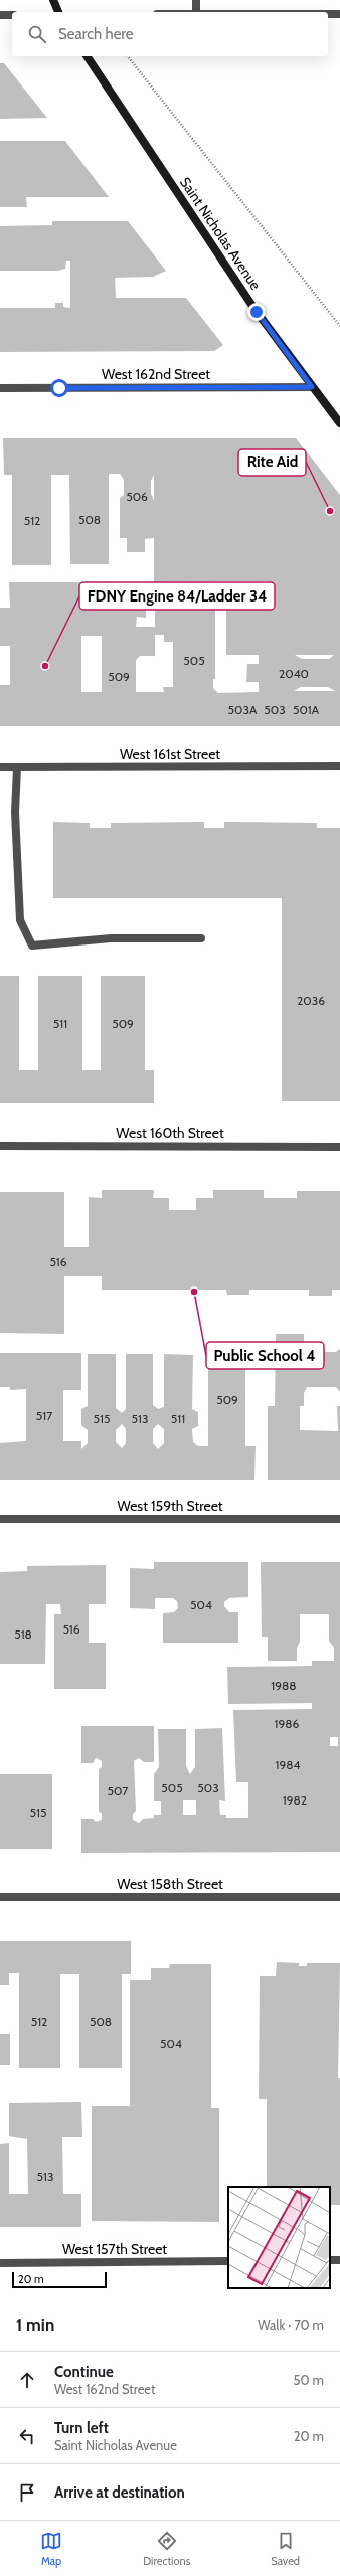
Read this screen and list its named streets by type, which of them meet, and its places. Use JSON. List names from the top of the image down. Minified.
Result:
{"streets":{"main road":["Saint Nicholas Avenue"],"street":["West 162nd Street","West 161st Street","West 160th Street","West 159th Street","West 158th Street","West 157th Street"]},"crossings":[["Saint Nicholas Avenue","West 162nd Street"]],"places":["Rite Aid","FDNY Engine 84/Ladder 34","Public School 4"],"house_numbers":["506","508","512","505","2040","509","503A","503","501A","2036","511","509","516","509","517","515","513","511","504","516","518","1988","1986","1984","505","503","507","1982","515","512","508","504","513"],"scale_bar":"20 m","page":{"search":"Search here","scale":"20 m","heading":["1 min","Walk · 70 m"],"list":[["Continue","West 162nd Street","50 m"],["Turn left","Saint Nicholas Avenue","20 m"],"Arrive at destination"],"nav":["Map","Directions","Saved"]}}
